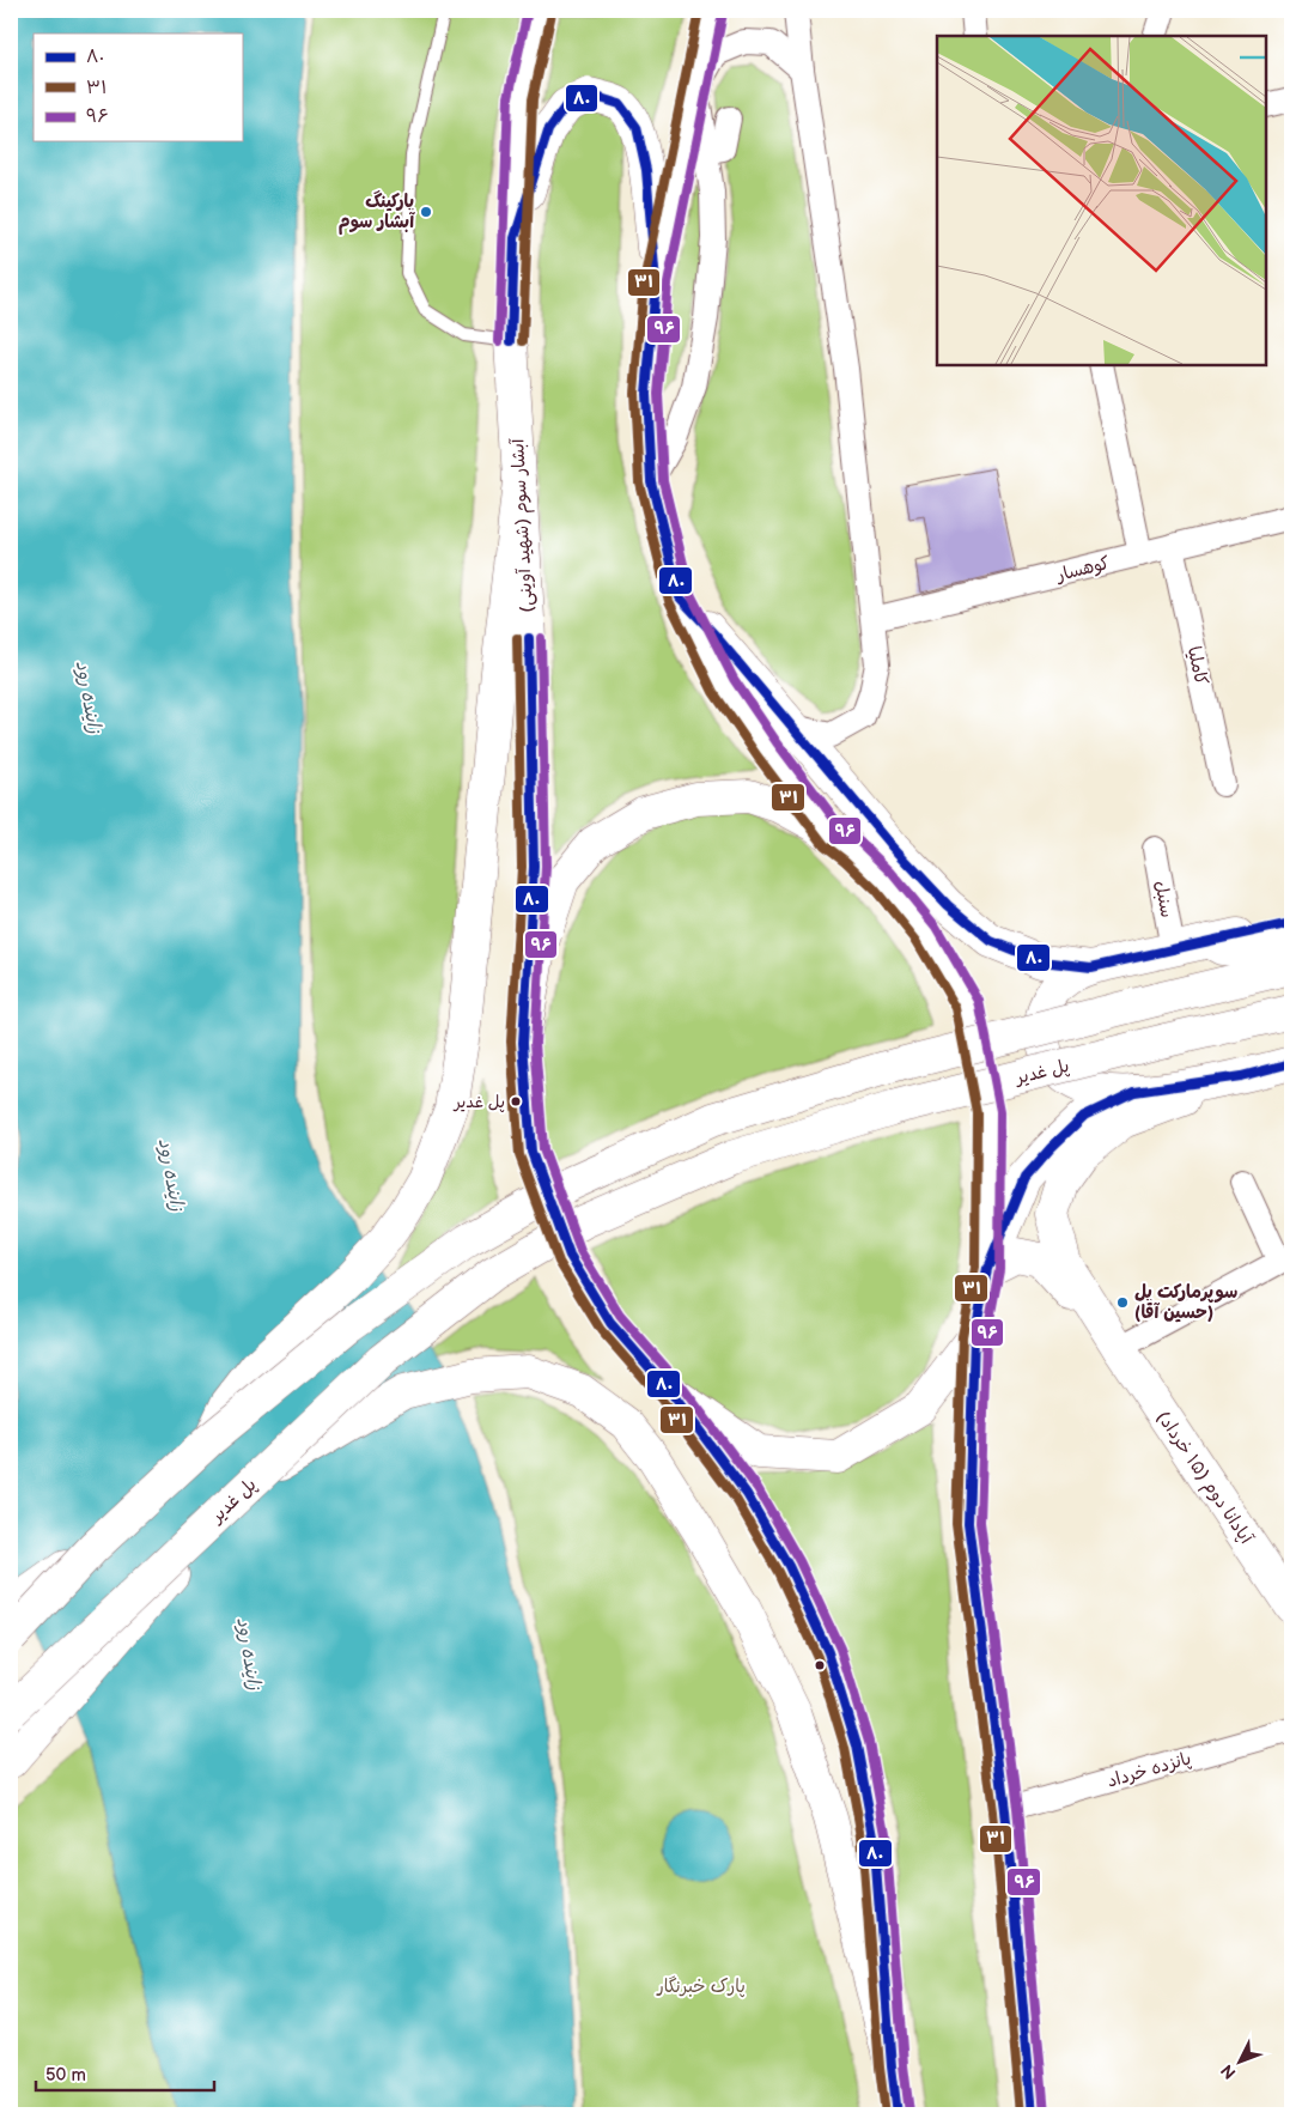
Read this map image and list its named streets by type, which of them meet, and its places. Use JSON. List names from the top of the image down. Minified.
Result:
{"streets":{"main road":["آبشار سوم (شهید آوینی)","پل غدیر","آپادانا دوم (۱۵ خرداد)"],"street":["کوهسار","کاملیا","سنبل","پانزده خرداد"]},"crossings":[["کوهسار","کاملیا"]],"water":["زاینده رود"],"parks":["پارک خبرنگار"],"places":["پارکینگ آبشار سوم","پل غدیر","سوپرمارکت پل (حسین آقا)"],"lines":["transit line ۳۱","transit line ۹۶","transit line ۸۰"],"legend":["۸۰","۳۱","۹۶"],"scale_bar":"50 m","north":"bottom left"}
